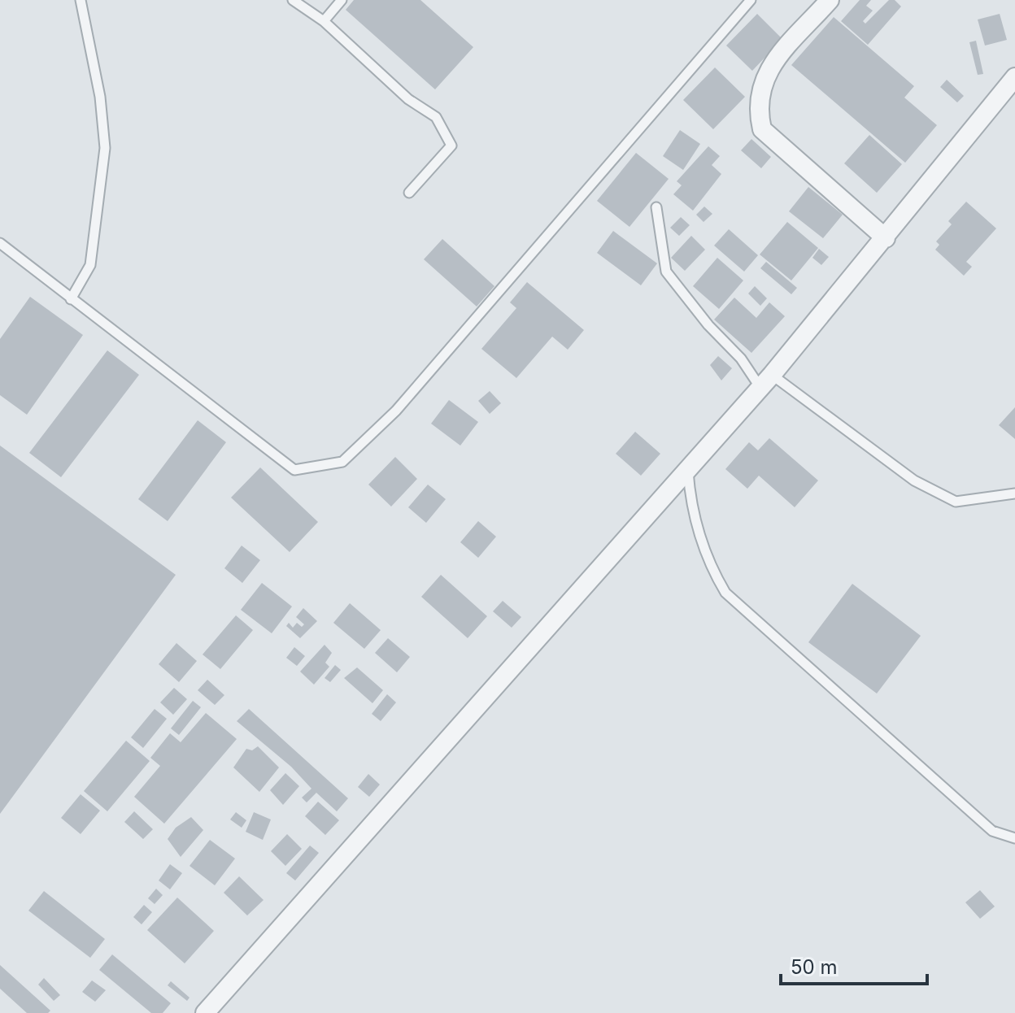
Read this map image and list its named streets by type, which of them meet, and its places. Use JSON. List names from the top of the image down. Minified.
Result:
{"scale_bar":"50 m"}
